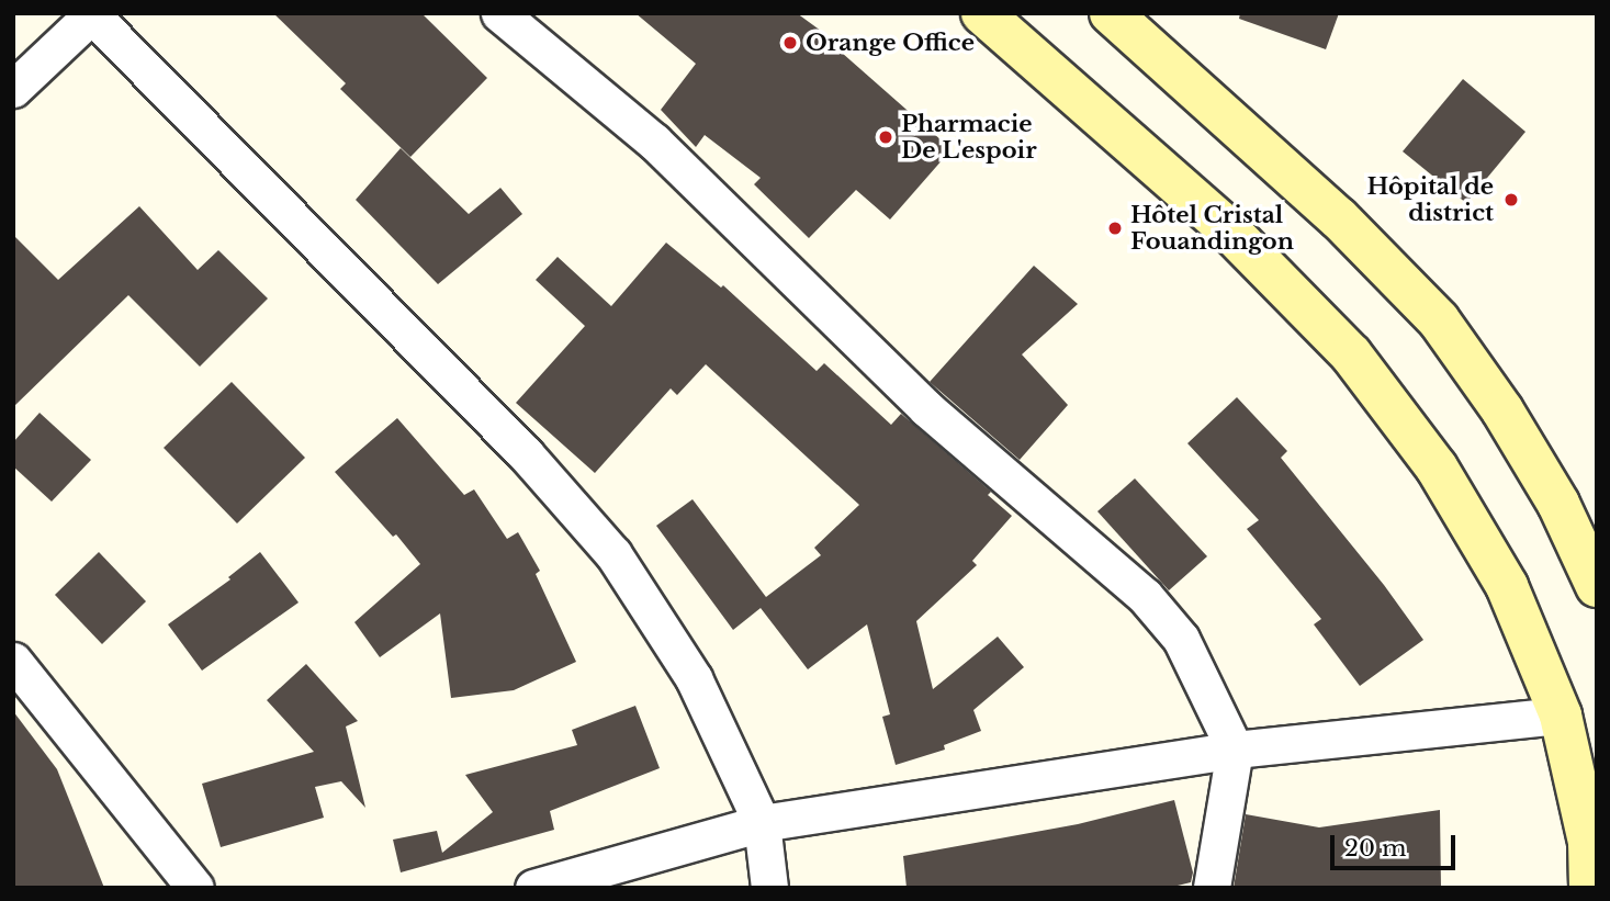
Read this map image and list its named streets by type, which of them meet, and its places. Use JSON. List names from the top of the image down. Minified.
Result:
{"places":["Orange Office","Pharmacie De L'espoir","Hôpital de district","Hôtel Cristal Fouandingon"],"scale_bar":"20 m"}
